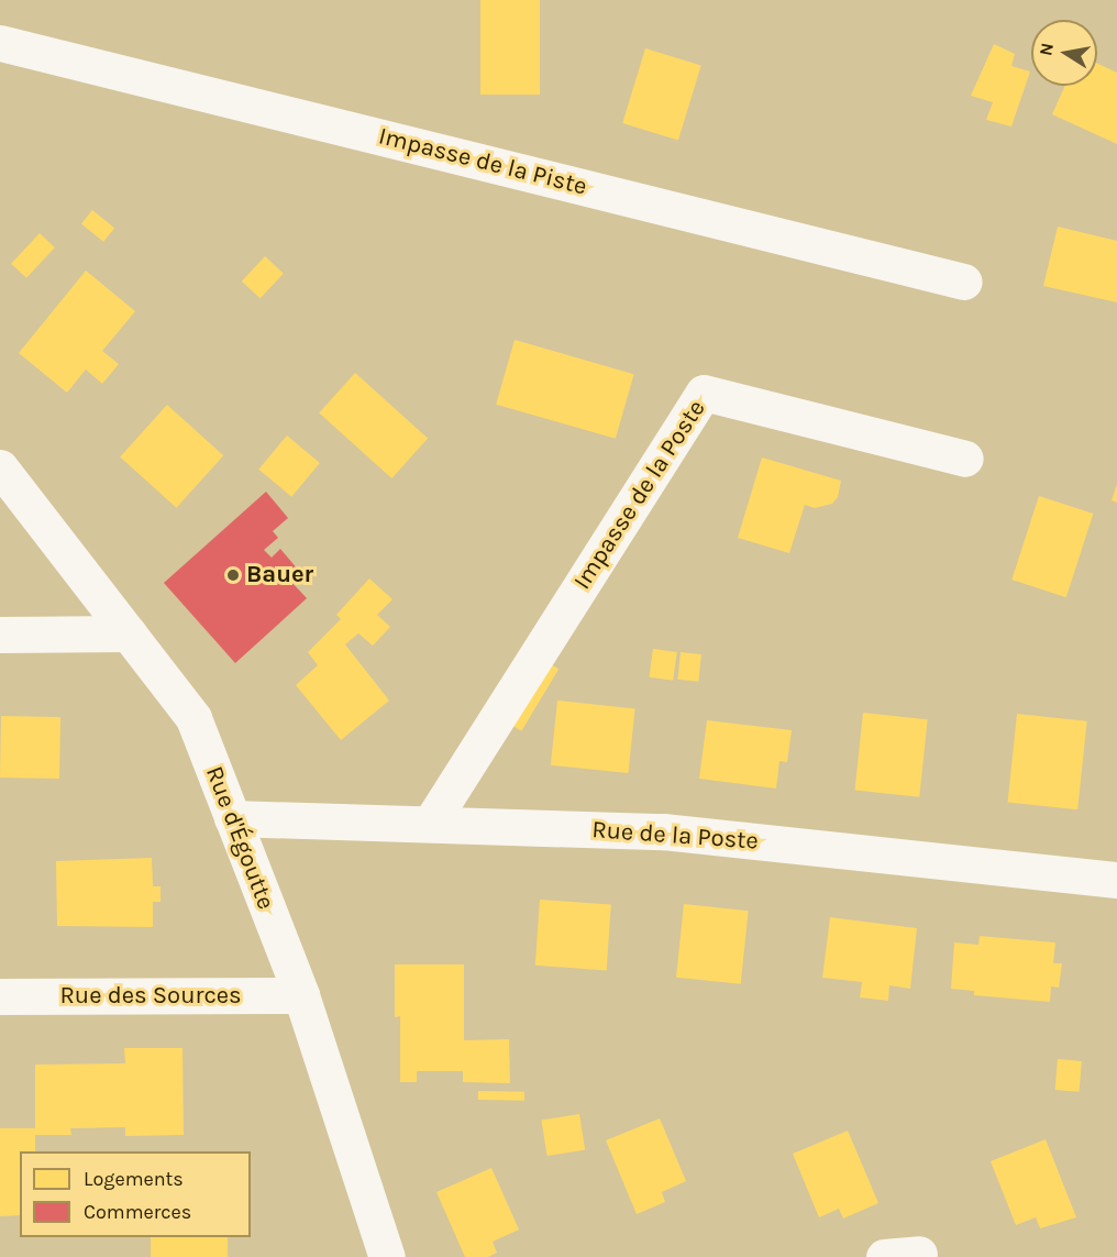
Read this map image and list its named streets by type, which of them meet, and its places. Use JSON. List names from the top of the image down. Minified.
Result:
{"streets":{"street":["Impasse de la Piste","Impasse de la Poste","Rue de la Poste","Rue d'Égoutte","Rue des Sources"]},"crossings":[["Impasse de la Poste","Rue de la Poste"],["Rue de la Poste","Rue d'Égoutte"],["Rue d'Égoutte","Rue des Sources"]],"places":["Bauer"],"legend":["Logements","Commerces"],"north":"left"}
